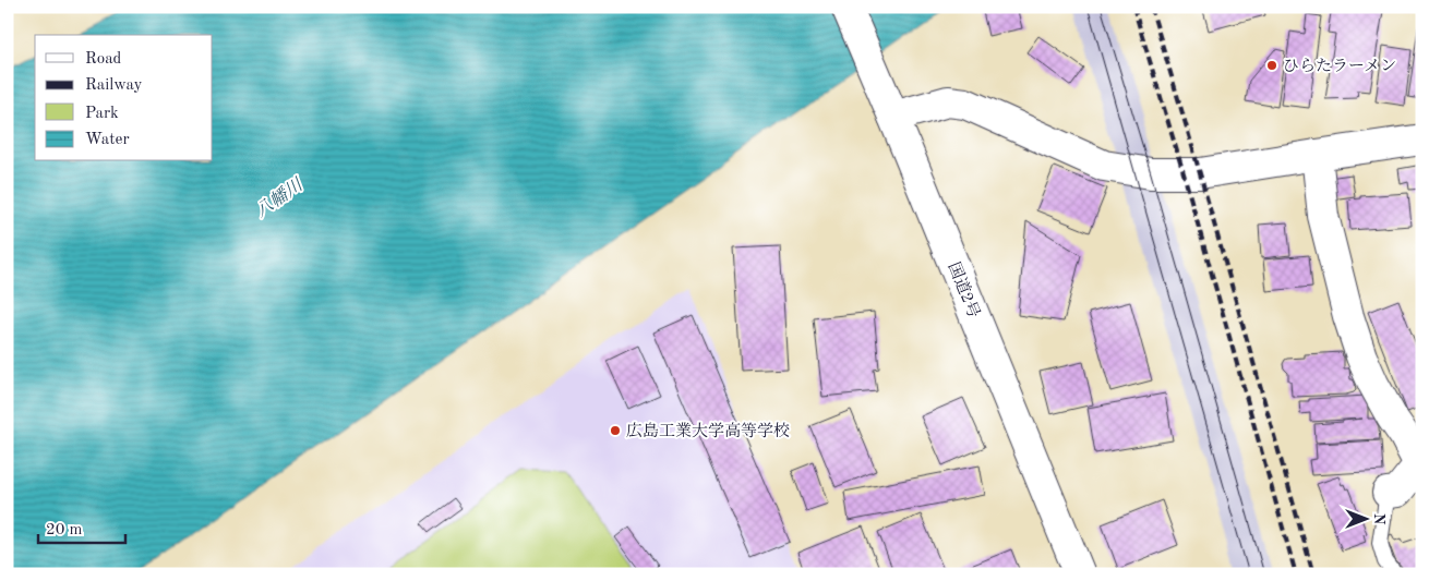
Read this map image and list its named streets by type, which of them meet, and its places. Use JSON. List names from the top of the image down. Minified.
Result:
{"streets":{"main road":["国道2号"]},"water":["八幡川"],"places":["ひらたラーメン","広島工業大学高等学校"],"legend":["Road","Railway","Park","Water"],"scale_bar":"20 m","north":"right"}
